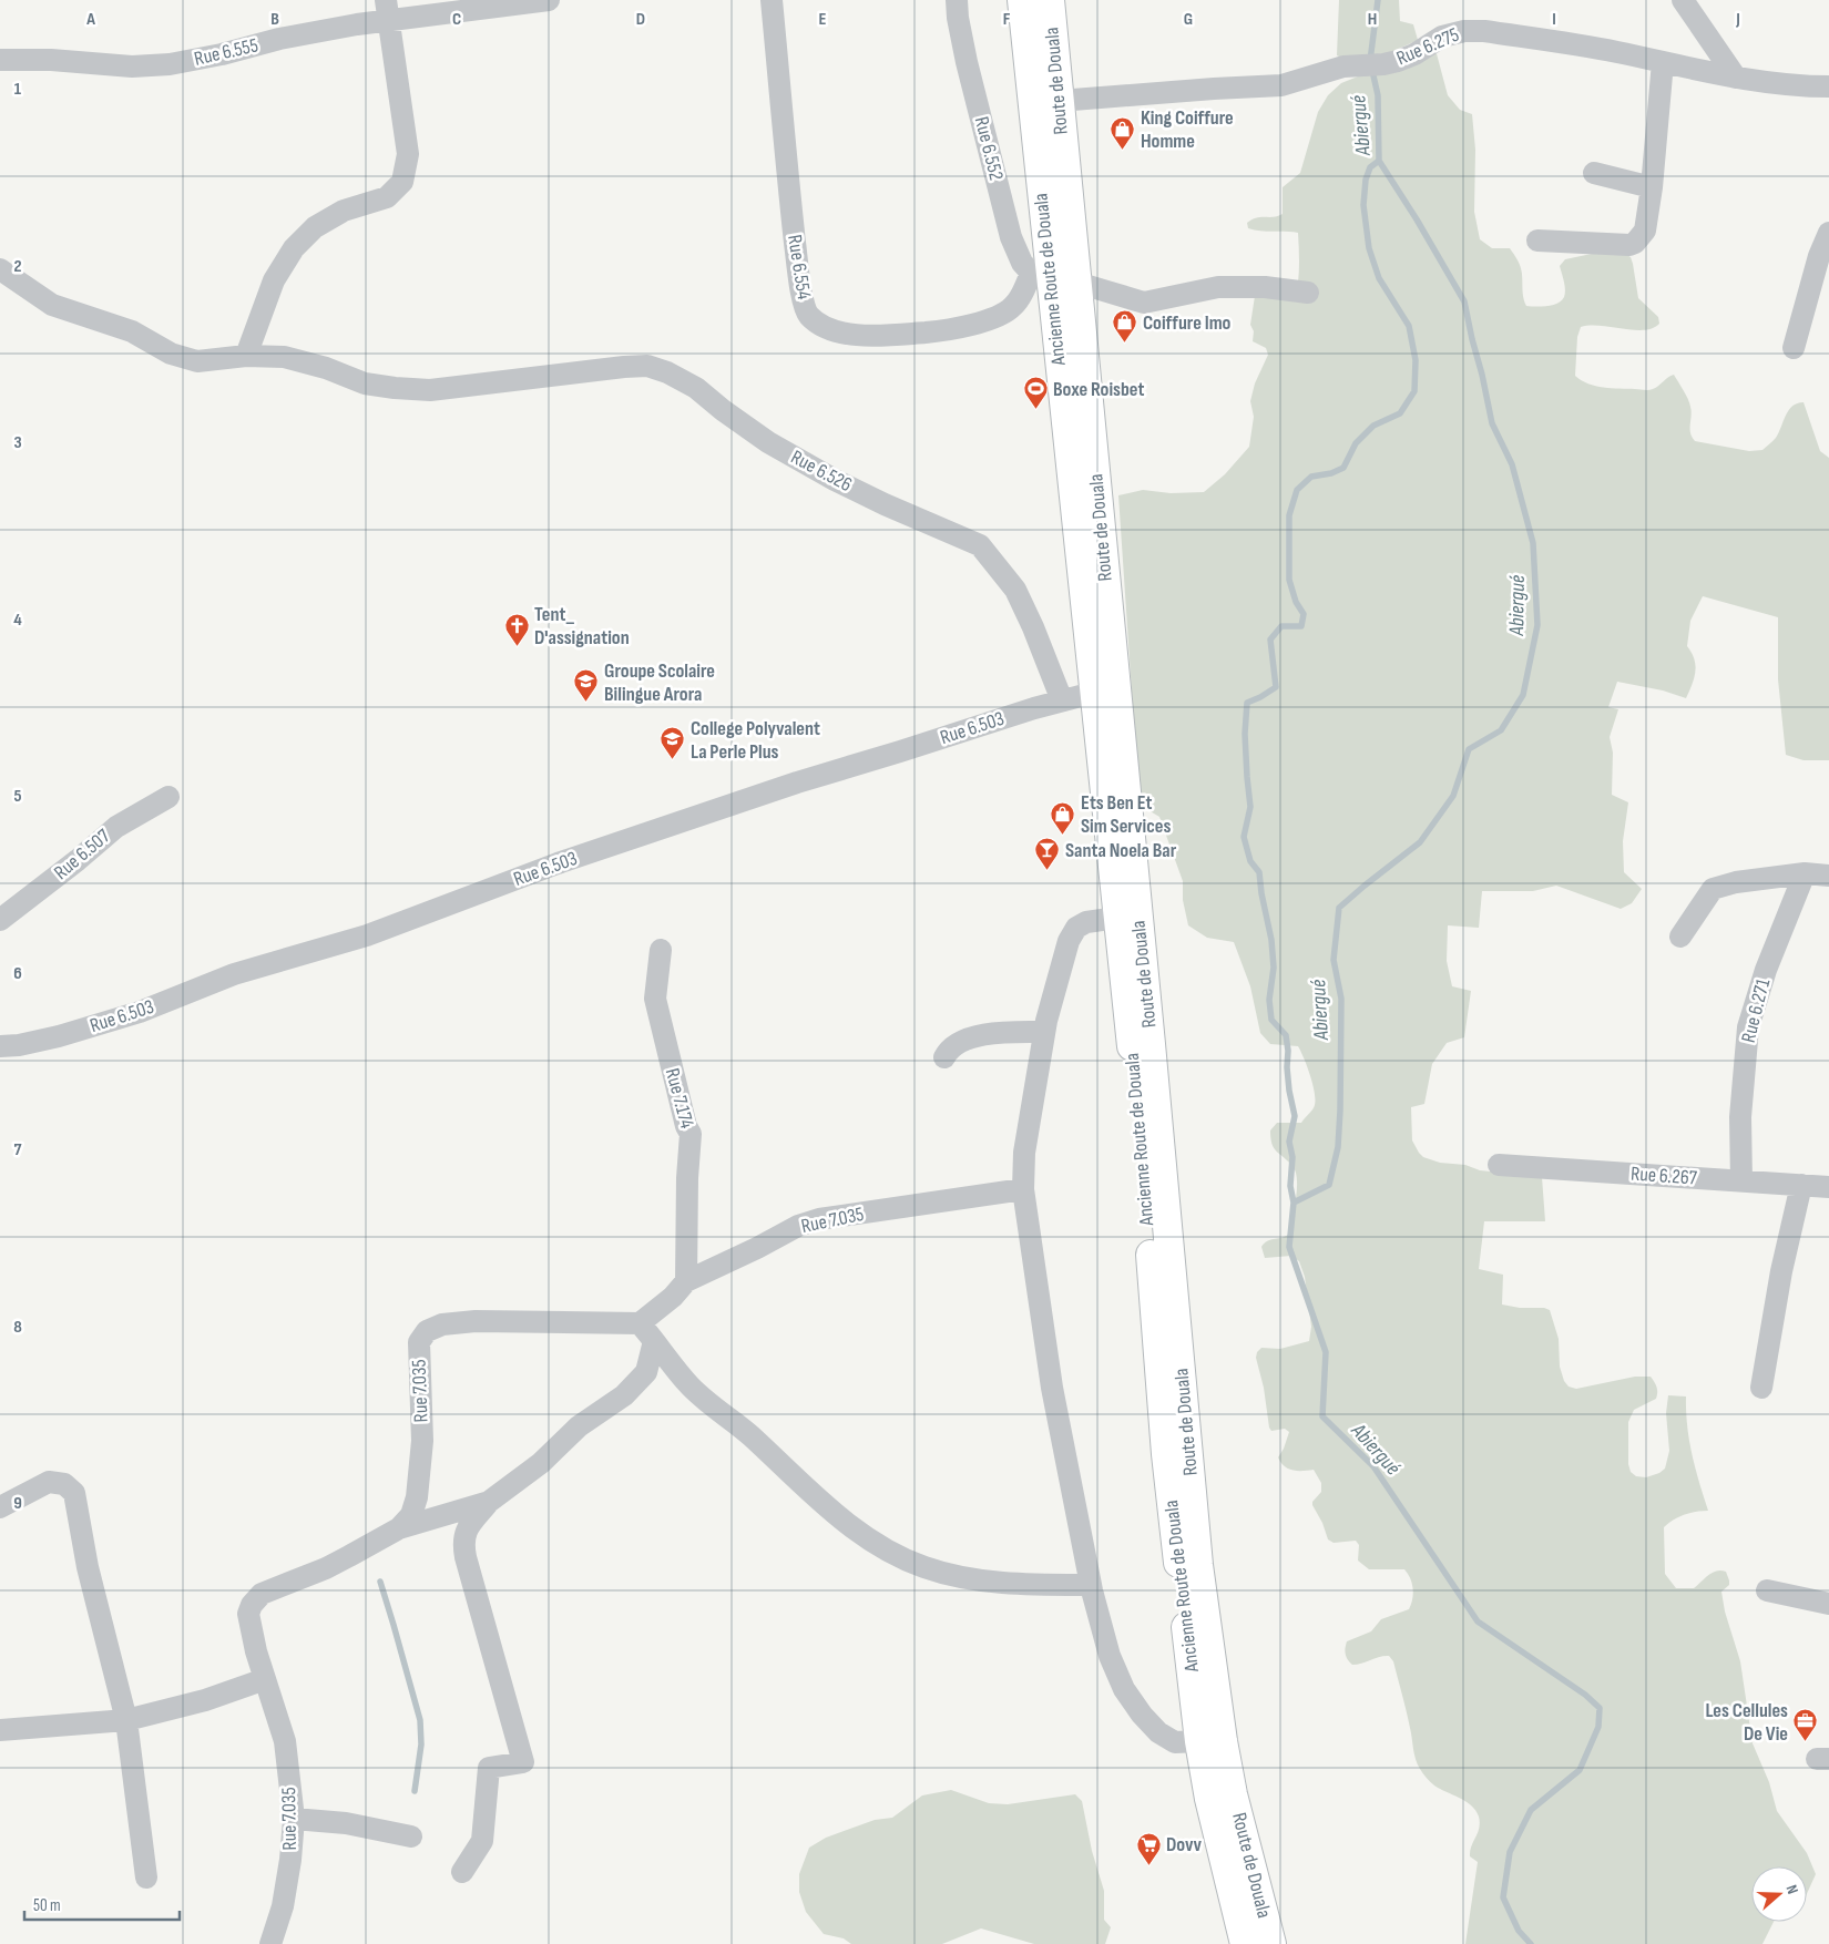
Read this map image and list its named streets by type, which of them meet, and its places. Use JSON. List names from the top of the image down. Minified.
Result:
{"streets":{"main road":["Route de Douala","Ancienne Route de Douala"],"street":["Rue 6.275","Rue 6.555","Rue 6.552","Rue 6.554","Rue 6.526","Rue 6.503","Rue 6.507","Rue 6.271","Rue 7.174","Rue 6.267","Rue 7.035"]},"crossings":[["Rue 6.275","Route de Douala"],["Route de Douala","Ancienne Route de Douala"],["Rue 6.552","Rue 6.554"],["Rue 6.552","Ancienne Route de Douala"],["Rue 6.554","Ancienne Route de Douala"],["Ancienne Route de Douala","Rue 6.503"],["Rue 6.526","Rue 6.503"],["Rue 6.271","Rue 6.267"],["Rue 7.174","Rue 7.035"]],"water":["Abiergué"],"places":{"shop":["King Coiffure Homme","Coiffure Imo","Ets Ben Et Sim Services"],"sports":["Boxe Roisbet"],"church":["Tent_ D'assignation"],"school or university":["Groupe Scolaire Bilingue Arora","College Polyvalent La Perle Plus"],"bar":["Santa Noela Bar"],"office":["Les Cellules De Vie"],"supermarket":["Dovv"]},"scale_bar":"50 m","north":"right","grid":{"columns":["A","B","C","D","E","F","G","H","I","J"],"rows":["1","2","3","4","5","6","7","8","9"]}}
